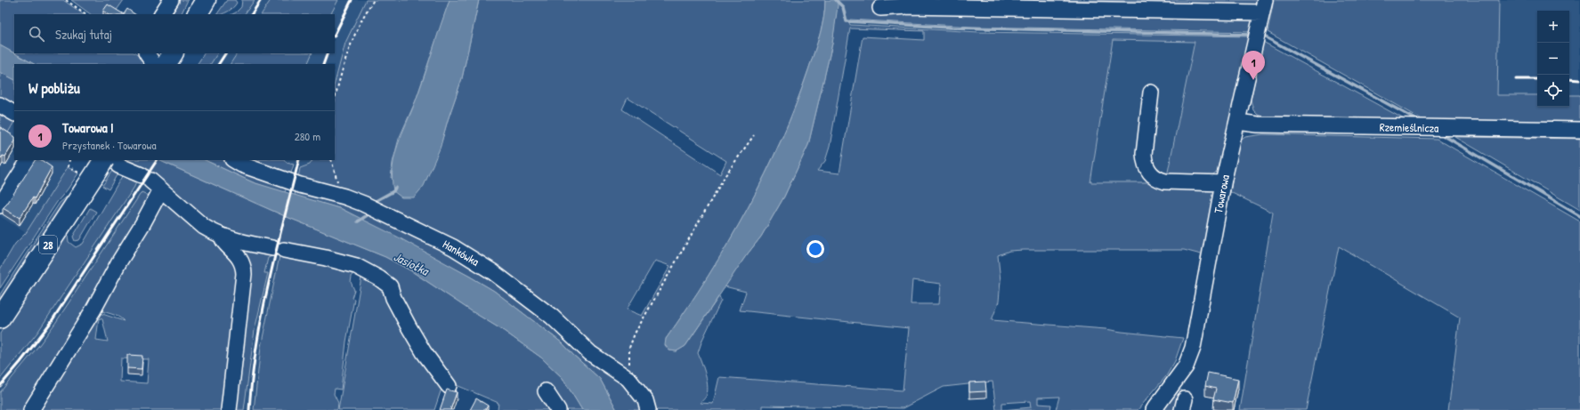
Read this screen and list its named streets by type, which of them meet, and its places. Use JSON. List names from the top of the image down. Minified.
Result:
{"streets":{"main road":["28"],"street":["Rzemieślnicza","Towarowa","Hankówka"]},"crossings":[["Rzemieślnicza","Towarowa"]],"water":["Jasiołka"],"page":{"map_buttons":["+","−"],"search":"Szukaj tutaj","pins":"1","heading":"W pobliżu","list":[{"mark":"1","name":"Towarowa I","note":"Przystanek · Towarowa","value":"280 m"}]}}
